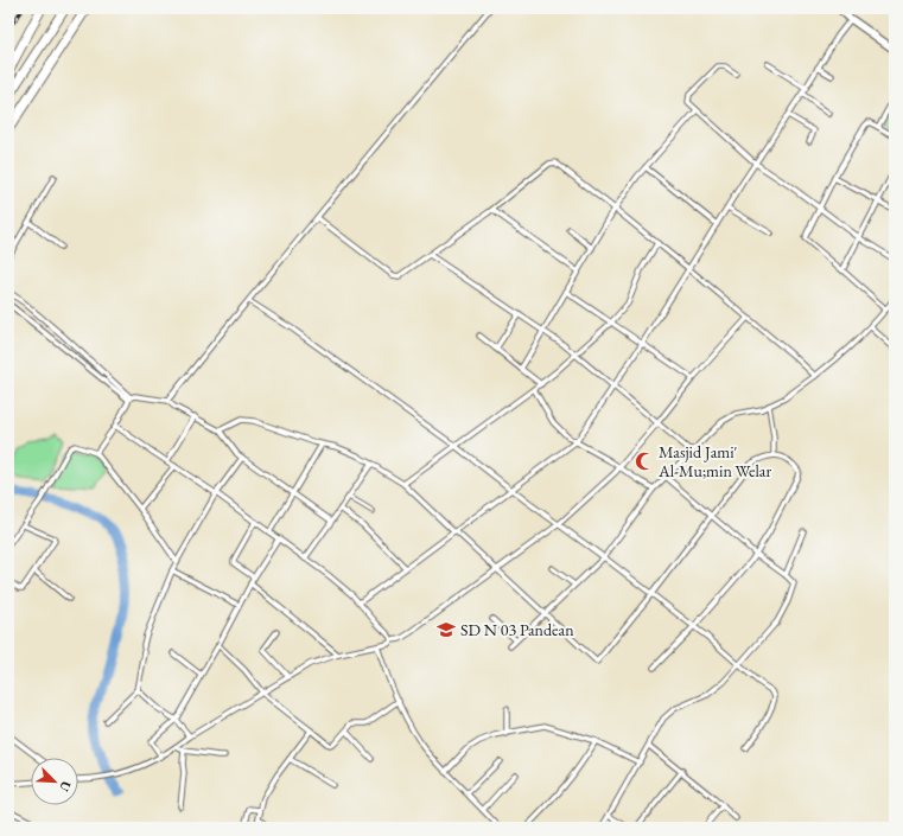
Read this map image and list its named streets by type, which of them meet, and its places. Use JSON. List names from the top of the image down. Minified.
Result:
{"places":{"mosque":["Masjid Jami' Al-Mu;min Welar"],"school or university":["SD N 03 Pandean"]},"north":"bottom right"}
